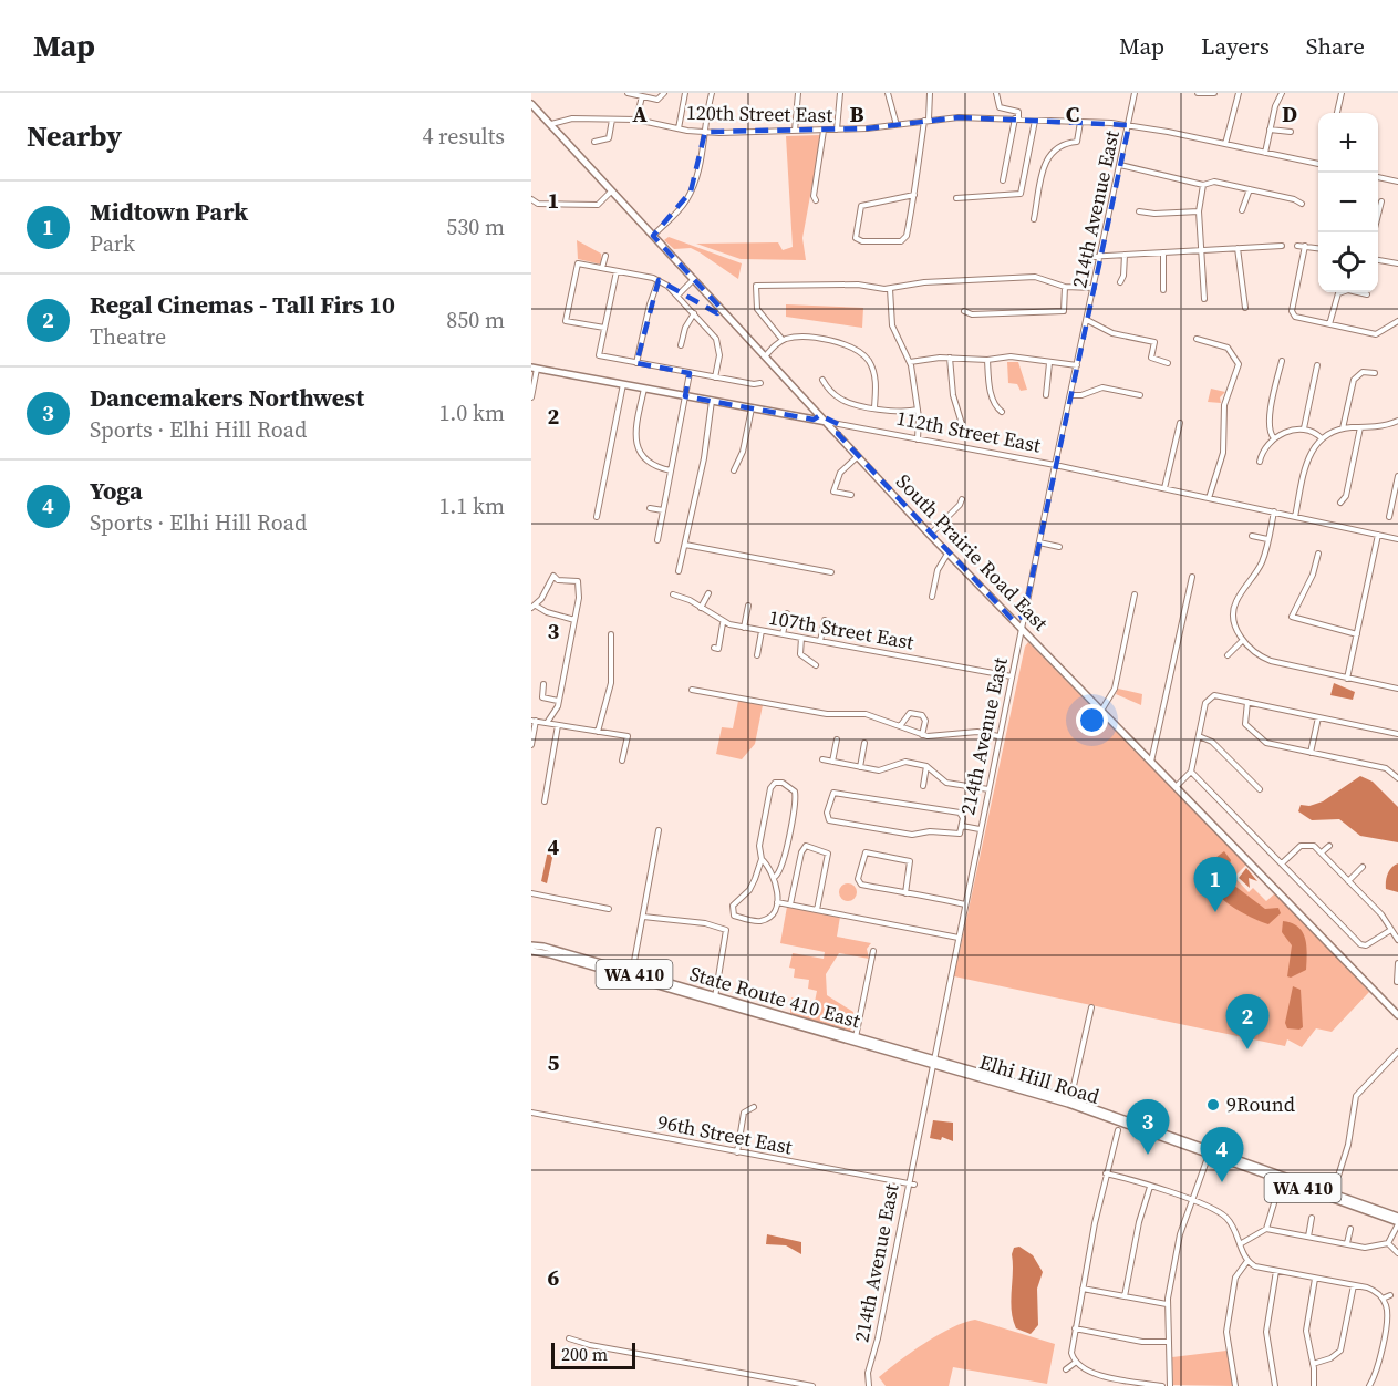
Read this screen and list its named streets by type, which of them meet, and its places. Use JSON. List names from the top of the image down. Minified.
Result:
{"streets":{"main road":["112th Street East","South Prairie Road East","WA 410","State Route 410 East","Elhi Hill Road"],"street":["120th Street East","214th Avenue East","107th Street East","96th Street East"]},"crossings":[["120th Street East","214th Avenue East"],["120th Street East","South Prairie Road East"],["214th Avenue East","112th Street East"],["214th Avenue East","South Prairie Road East"],["214th Avenue East","107th Street East"],["214th Avenue East","State Route 410 East"],["214th Avenue East","Elhi Hill Road"],["214th Avenue East","96th Street East"],["112th Street East","South Prairie Road East"],["State Route 410 East","Elhi Hill Road"]],"places":["9Round"],"scale_bar":"200 m","page":{"header":"Map","nav":["Map","Layers","Share"],"heading":["Nearby","4 results"],"map_buttons":["+","−"],"list":[{"mark":"1","name":"Midtown Park","note":"Park","value":"530 m"},{"mark":"2","name":"Regal Cinemas - Tall Firs 10","note":"Theatre","value":"850 m"},{"mark":"3","name":"Dancemakers Northwest","note":"Sports · Elhi Hill Road","value":"1.0 km"},{"mark":"4","name":"Yoga","note":"Sports · Elhi Hill Road","value":"1.1 km"}],"pins":["1","2","3","4"],"scale":"200 m"},"grid":{"columns":["A","B","C","D"],"rows":["1","2","3","4","5","6"]}}
